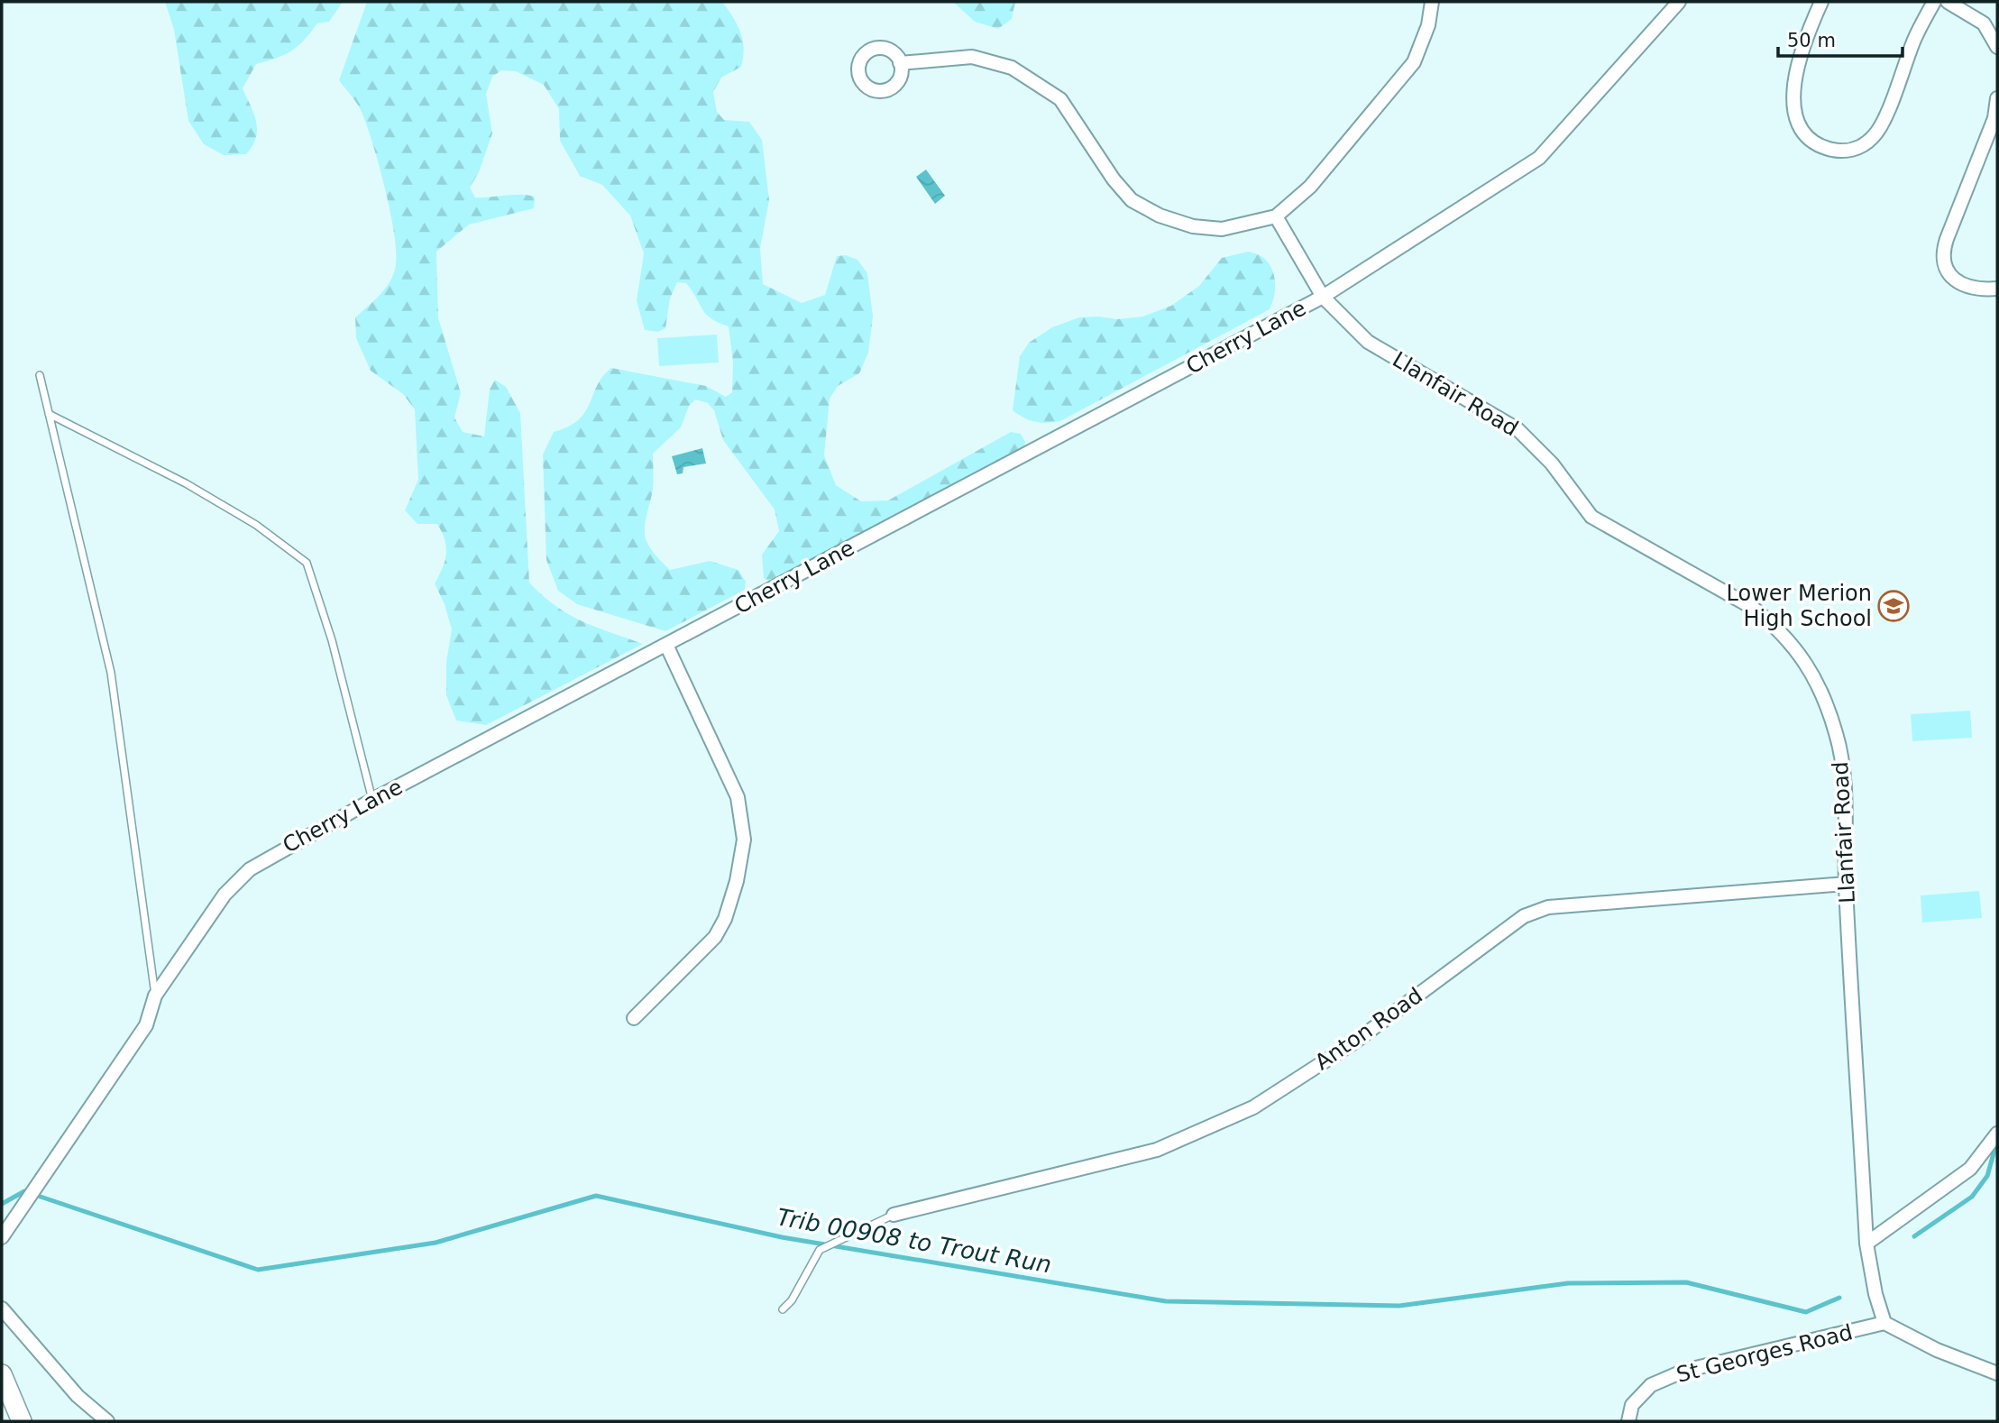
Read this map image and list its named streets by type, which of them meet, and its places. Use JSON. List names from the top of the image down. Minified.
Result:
{"streets":{"street":["Cherry Lane","Llanfair Road","Anton Road","St Georges Road"]},"crossings":[["Cherry Lane","Llanfair Road"],["Llanfair Road","Anton Road"],["Llanfair Road","St Georges Road"]],"water":["Trib 00908 to Trout Run"],"places":{"school or university":["Lower Merion High School"]},"scale_bar":"50 m"}
